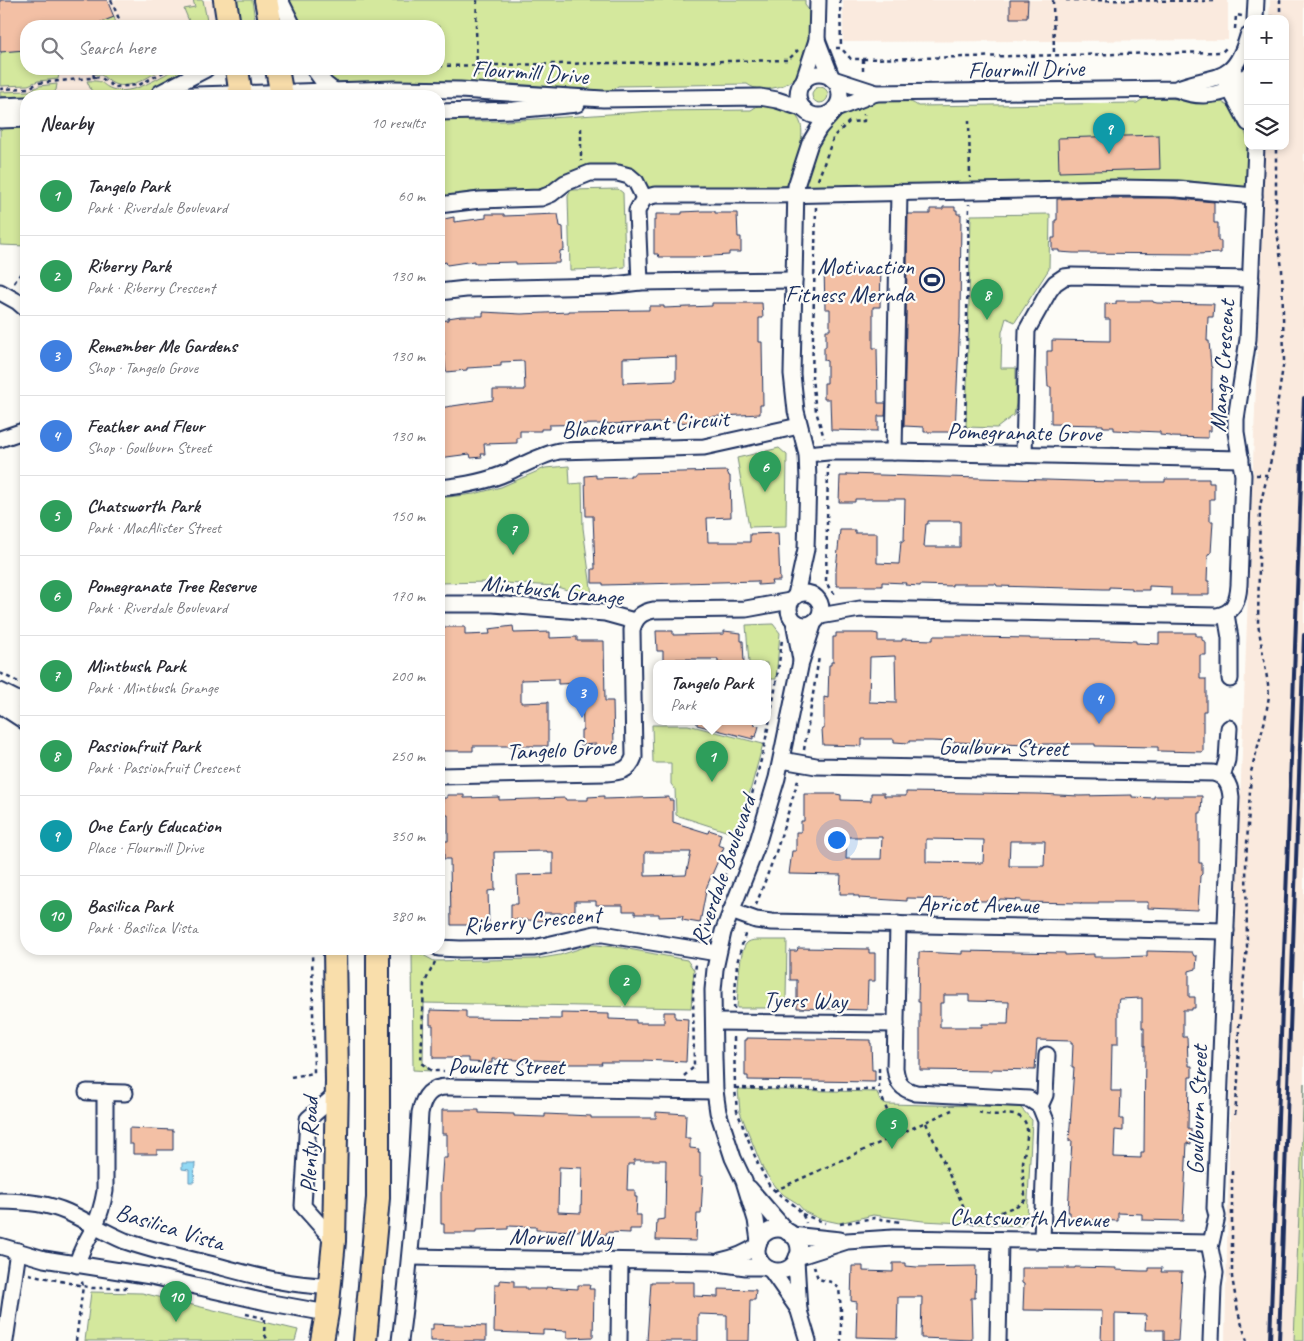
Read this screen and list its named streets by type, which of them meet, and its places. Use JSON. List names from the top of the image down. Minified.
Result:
{"streets":{"highway":["Plenty Road"],"street":["Flourmill Drive","Mango Crescent","Blackcurrant Circuit","Pomegranate Grove","Mintbush Grange","Goulburn Street","Tangelo Grove","Riverdale Boulevard","Apricot Avenue","Riberry Crescent","Tyers Way","Powlett Street","Chatsworth Avenue","Basilica Vista","Morwell Way"]},"crossings":[["Mango Crescent","Pomegranate Grove"],["Mintbush Grange","Tangelo Grove"],["Mintbush Grange","Riverdale Boulevard"],["Goulburn Street","Riverdale Boulevard"],["Goulburn Street","Apricot Avenue"],["Goulburn Street","Chatsworth Avenue"],["Riverdale Boulevard","Apricot Avenue"],["Riverdale Boulevard","Riberry Crescent"],["Riverdale Boulevard","Tyers Way"],["Riverdale Boulevard","Powlett Street"],["Riverdale Boulevard","Chatsworth Avenue"],["Riverdale Boulevard","Morwell Way"],["Powlett Street","Morwell Way"],["Plenty Road","Basilica Vista"],["Chatsworth Avenue","Morwell Way"]],"places":{"sports":["Motivaction Fitness Mernda"]},"page":{"map_buttons":["+","−"],"search":"Search here","heading":["Nearby","10 results"],"pins":["9","8","6","7","3","4","1","2","5","10"],"list":[{"mark":"1","name":"Tangelo Park","note":"Park · Riverdale Boulevard","value":"60 m"},{"mark":"2","name":"Riberry Park","note":"Park · Riberry Crescent","value":"130 m"},{"mark":"3","name":"Remember Me Gardens","note":"Shop · Tangelo Grove","value":"130 m"},{"mark":"4","name":"Feather and Fleur","note":"Shop · Goulburn Street","value":"130 m"},{"mark":"5","name":"Chatsworth Park","note":"Park · MacAlister Street","value":"150 m"},{"mark":"6","name":"Pomegranate Tree Reserve","note":"Park · Riverdale Boulevard","value":"170 m"},{"mark":"7","name":"Mintbush Park","note":"Park · Mintbush Grange","value":"200 m"},{"mark":"8","name":"Passionfruit Park","note":"Park · Passionfruit Crescent","value":"250 m"},{"mark":"9","name":"One Early Education","note":"Place · Flourmill Drive","value":"350 m"},{"mark":"10","name":"Basilica Park","note":"Park · Basilica Vista","value":"380 m"}],"popup":["Tangelo Park","Park"]}}
